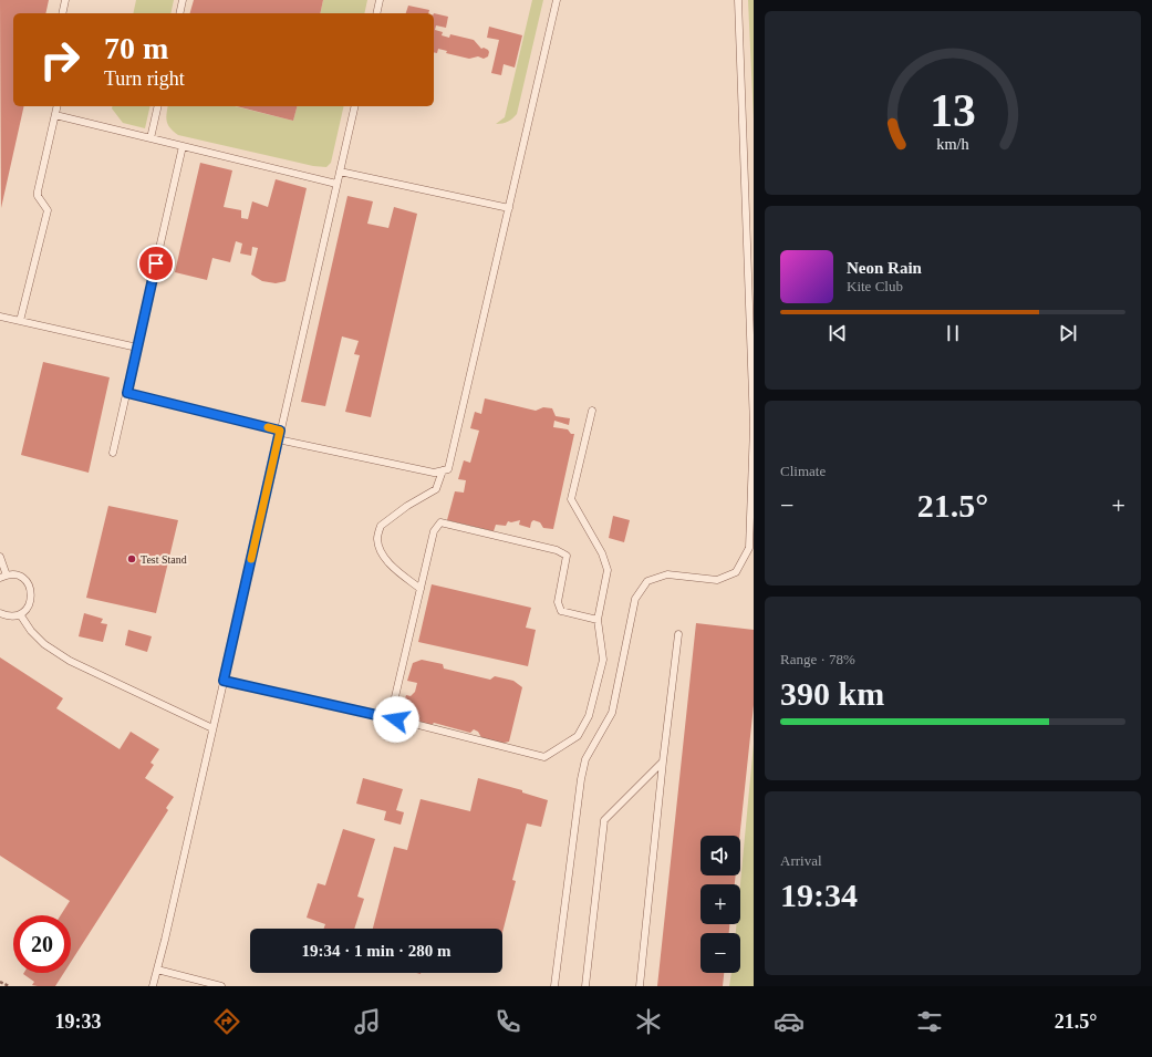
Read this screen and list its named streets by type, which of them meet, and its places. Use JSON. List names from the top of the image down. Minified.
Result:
{"places":["Test Stand"],"page":{"turn":["70 m","Turn right"],"song":["Neon Rain","Kite Club"],"tile":["Climate",["Range · 78%","390 km"],["Arrival","19:34"]],"heat":["−","21.5°","+"],"map_buttons":["+","−"],"limit":"20","trip":"19:34 · 1 min · 280 m","tabs":["19:33","21.5°"],"gauge":["13","km/h"]}}
